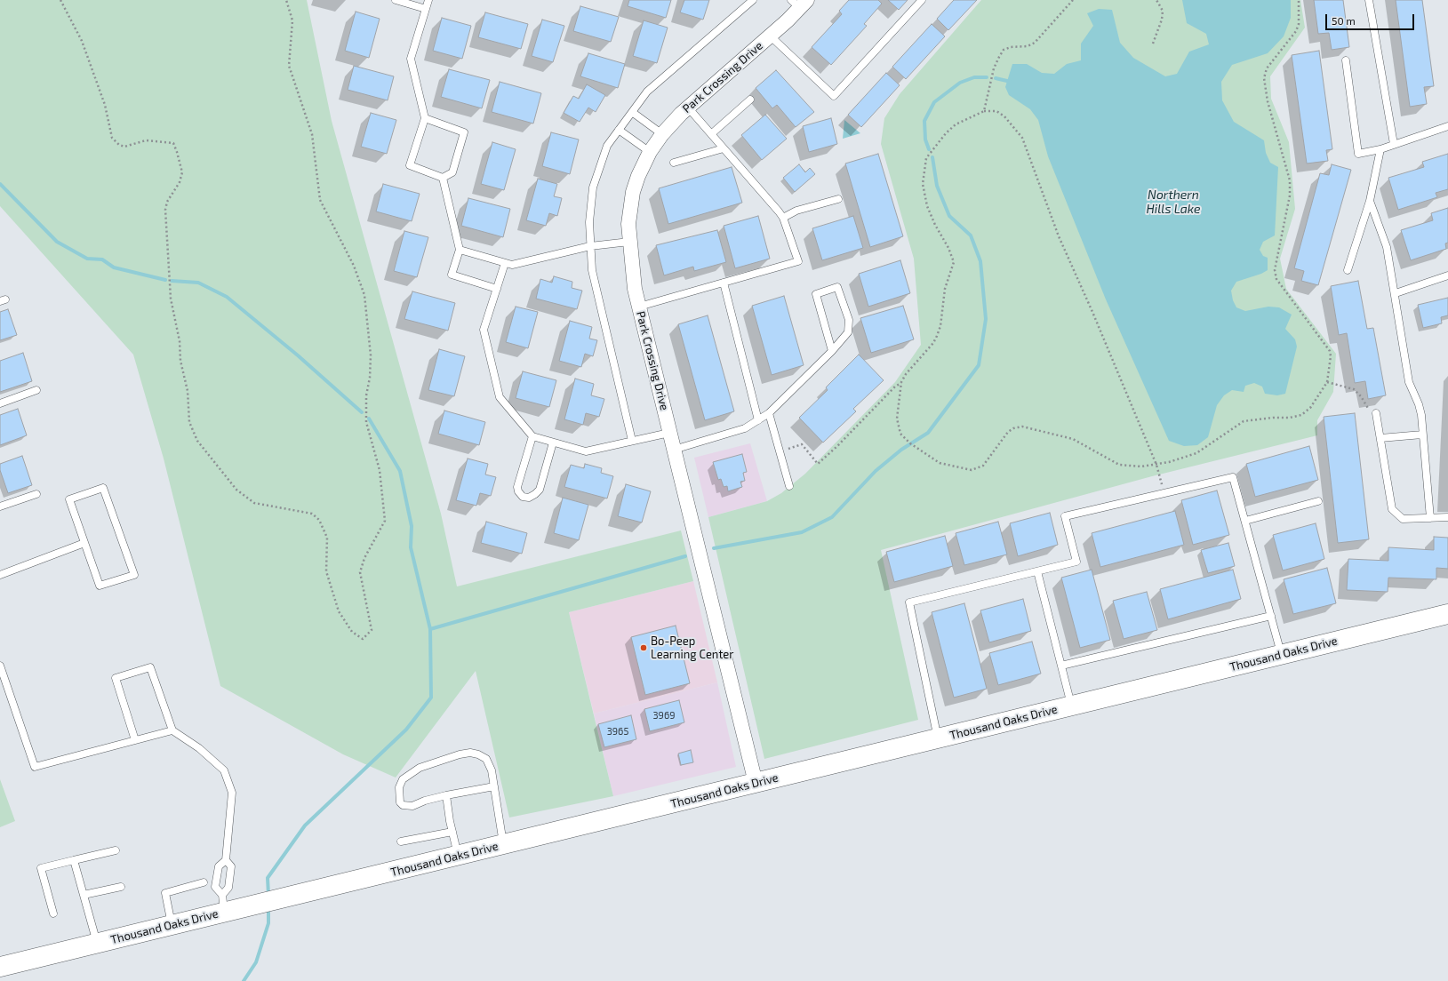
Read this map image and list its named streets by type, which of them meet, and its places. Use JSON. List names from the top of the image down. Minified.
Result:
{"streets":{"main road":["Thousand Oaks Drive"],"street":["Park Crossing Drive"]},"crossings":[["Park Crossing Drive","Thousand Oaks Drive"]],"water":["Northern Hills Lake"],"places":["Bo-Peep Learning Center"],"house_numbers":["3969","3965"],"scale_bar":"50 m"}
